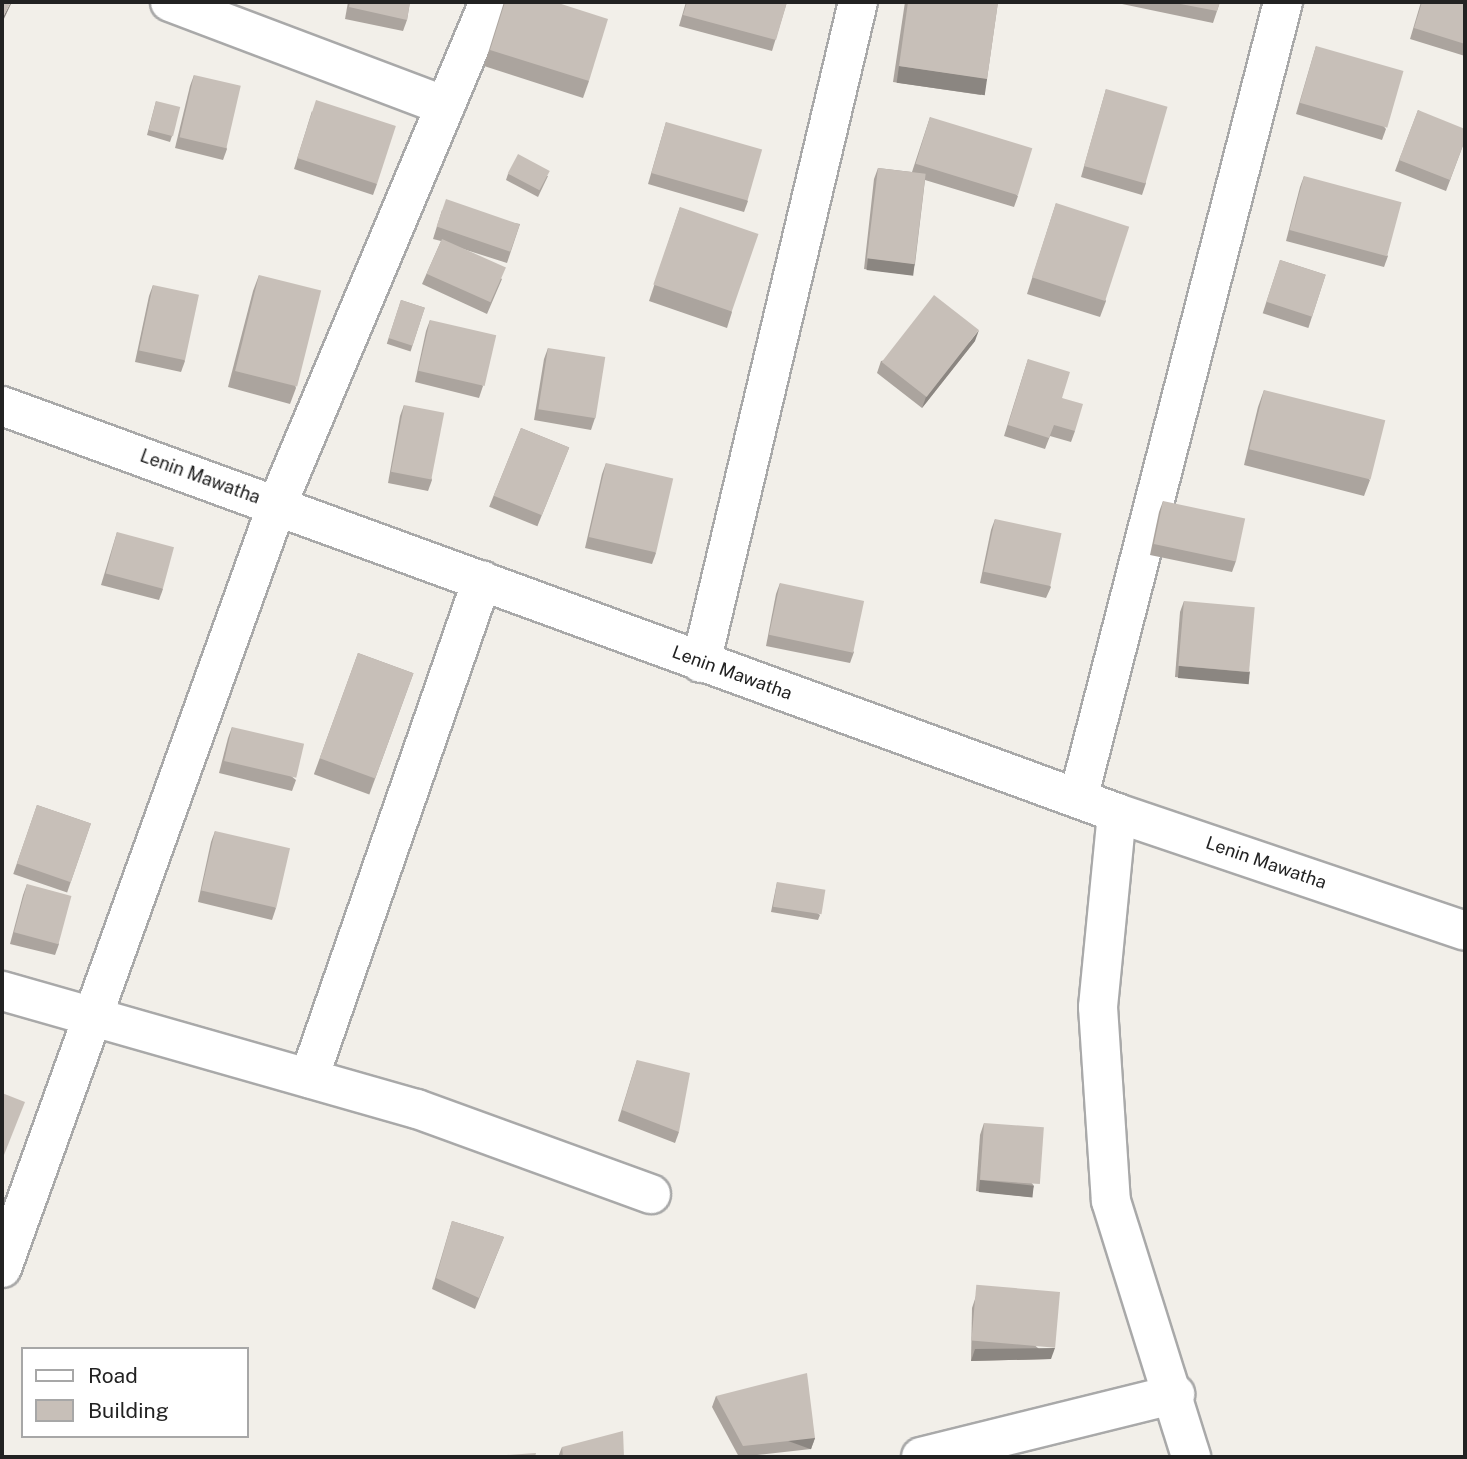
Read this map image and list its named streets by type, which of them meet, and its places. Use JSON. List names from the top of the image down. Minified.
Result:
{"streets":{"street":["Lenin Mawatha"]},"legend":["Road","Building"]}
